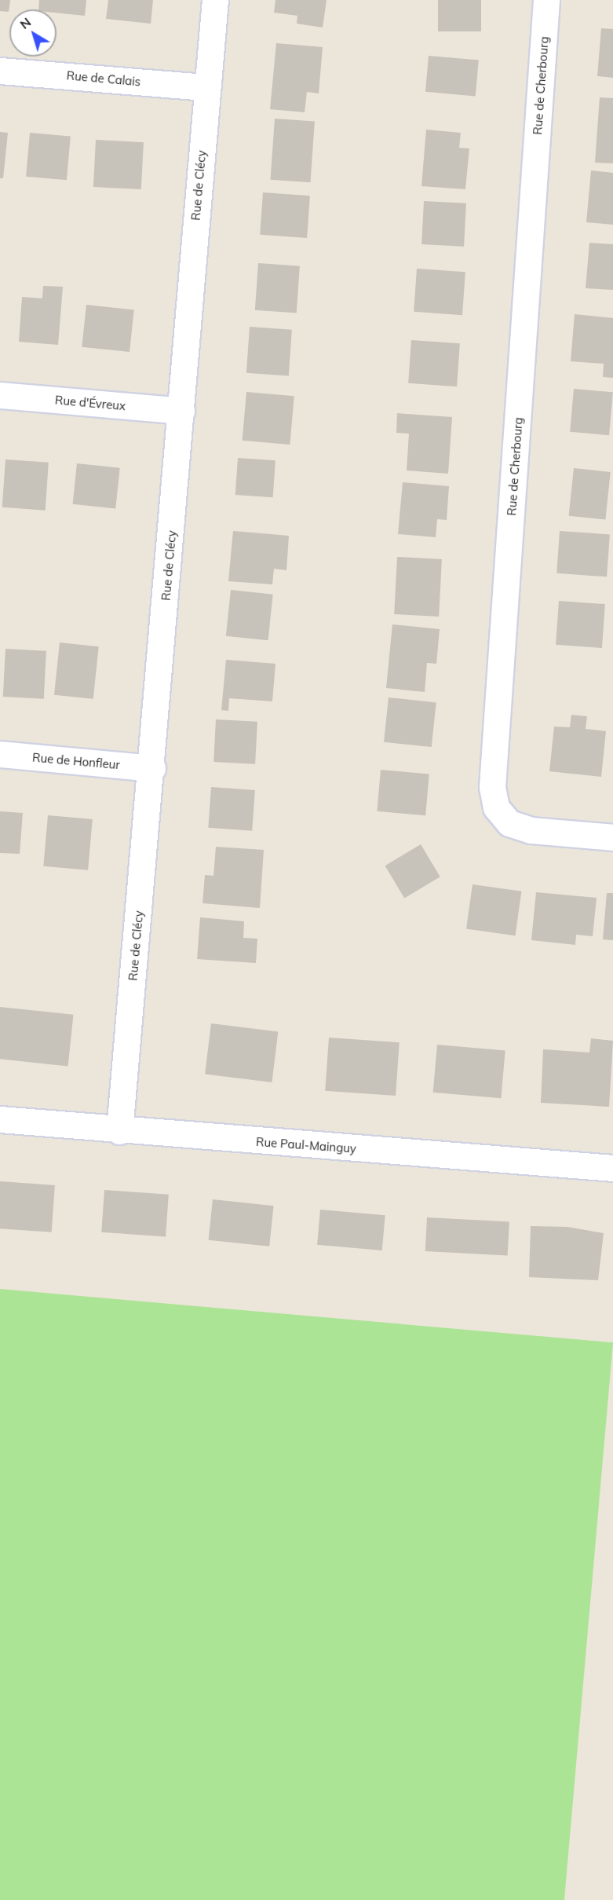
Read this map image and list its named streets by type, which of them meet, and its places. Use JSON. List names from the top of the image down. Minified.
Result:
{"streets":{"street":["Rue de Calais","Rue de Cherbourg","Rue de Clécy","Rue d'Évreux","Rue de Honfleur","Rue Paul-Mainguy"]},"crossings":[["Rue de Calais","Rue de Clécy"],["Rue de Clécy","Rue d'Évreux"],["Rue de Clécy","Rue de Honfleur"],["Rue de Clécy","Rue Paul-Mainguy"]],"north":"top left"}
